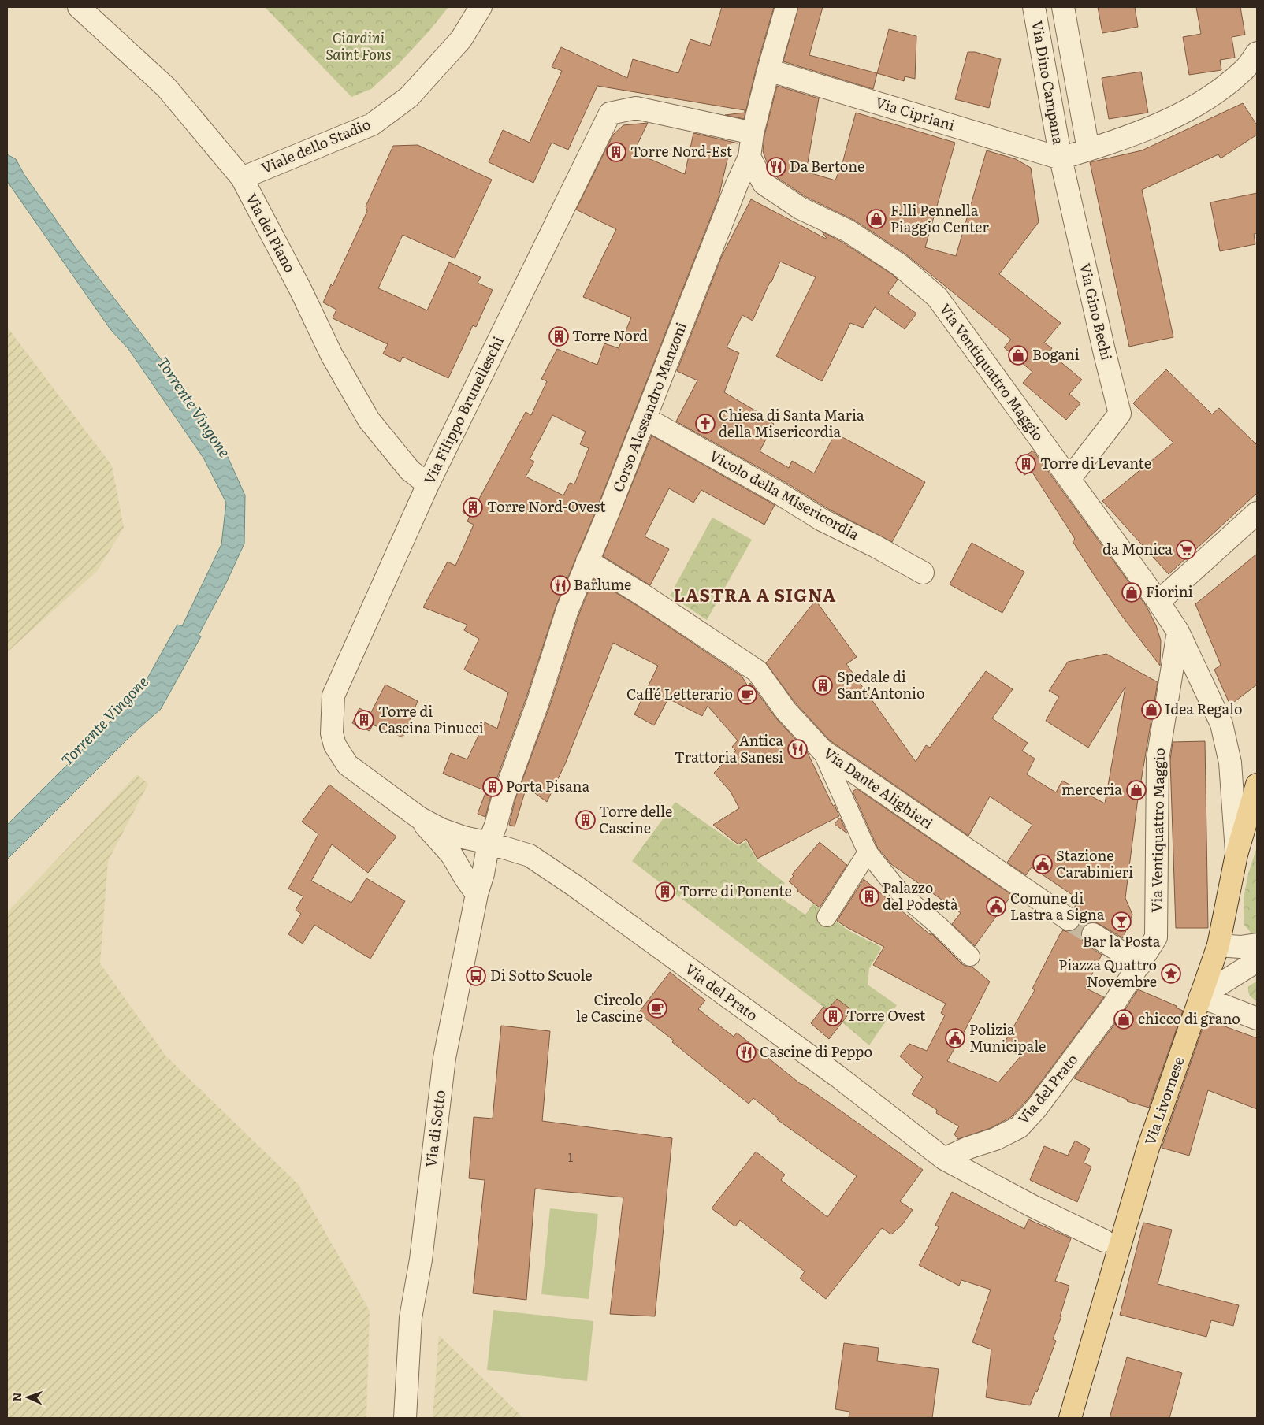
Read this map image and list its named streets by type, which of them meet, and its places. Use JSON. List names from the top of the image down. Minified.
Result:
{"streets":{"main road":["Via Livornese"],"street":["Via Dino Campana","Via Cipriani","Viale dello Stadio","Via del Piano","Via Gino Bechi","Via Ventiquattro Maggio","Corso Alessandro Manzoni","Via Filippo Brunelleschi","Vicolo della Misericordia","Via Dante Alighieri","Via del Prato","Via di Sotto"]},"crossings":[["Via Dino Campana","Via Cipriani"],["Via Dino Campana","Via Gino Bechi"],["Via Cipriani","Via Gino Bechi"],["Viale dello Stadio","Via del Piano"],["Via del Piano","Via Filippo Brunelleschi"],["Via Gino Bechi","Via Ventiquattro Maggio"],["Via Ventiquattro Maggio","Corso Alessandro Manzoni"],["Via Ventiquattro Maggio","Via del Prato"],["Corso Alessandro Manzoni","Via Filippo Brunelleschi"],["Corso Alessandro Manzoni","Vicolo della Misericordia"],["Corso Alessandro Manzoni","Via Dante Alighieri"],["Corso Alessandro Manzoni","Via del Prato"],["Corso Alessandro Manzoni","Via di Sotto"],["Via Filippo Brunelleschi","Via del Prato"],["Via Filippo Brunelleschi","Via di Sotto"],["Via del Prato","Via di Sotto"]],"districts":["LASTRA A SIGNA"],"water":["Torrente Vingone"],"parks":["Giardini Saint Fons"],"places":{"building":["Torre Nord-Est","Torre Nord","Torre di Levante","Torre Nord-Ovest","Spedale di Sant'Antonio","Torre di Cascina Pinucci","Porta Pisana","Torre delle Cascine","Torre di Ponente","Palazzo del Podestà","Torre Ovest"],"restaurant":["Da Bertone","Barlume","Antica Trattoria Sanesi","Cascine di Peppo"],"shop":["F.lli Pennella Piaggio Center","Bogani","Fiorini","Idea Regalo","merceria","chicco di grano"],"church":["Chiesa di Santa Maria della Misericordia"],"supermarket":["da Monica"],"cafe":["Caffé Letterario","Circolo le Cascine"],"public building":["Stazione Carabinieri","Comune di Lastra a Signa","Polizia Municipale"],"bar":["Bar la Posta"],"place":["Piazza Quattro Novembre"],"bus stop":["Di Sotto Scuole"]},"house_numbers":["1"],"north":"left"}
